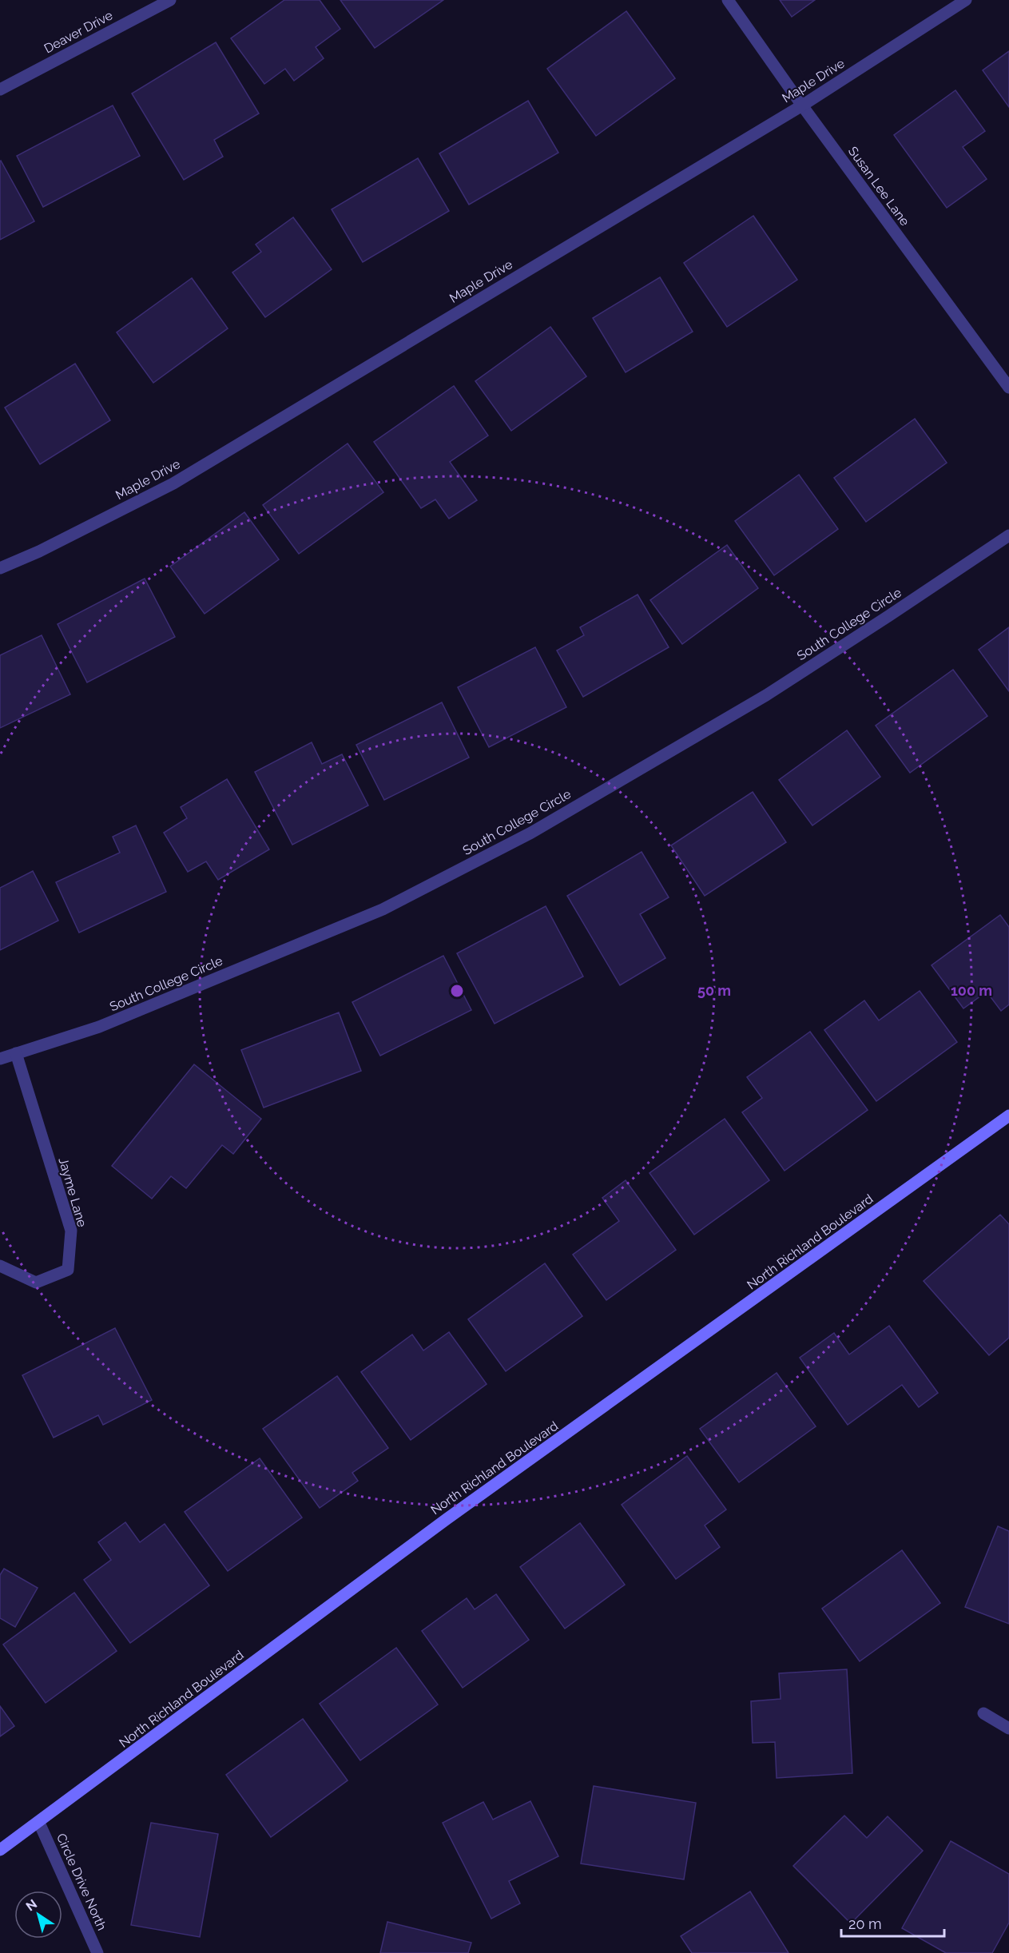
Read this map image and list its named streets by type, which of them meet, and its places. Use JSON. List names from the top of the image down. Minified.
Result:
{"streets":{"street":["Deaver Drive","Maple Drive","Susan Lee Lane","South College Circle","Jayme Lane","North Richland Boulevard","Circle Drive North"]},"crossings":[["Maple Drive","Susan Lee Lane"],["South College Circle","Jayme Lane"],["North Richland Boulevard","Circle Drive North"]],"scale_bar":"20 m","north":"top left","rings":["50 m","100 m"]}
